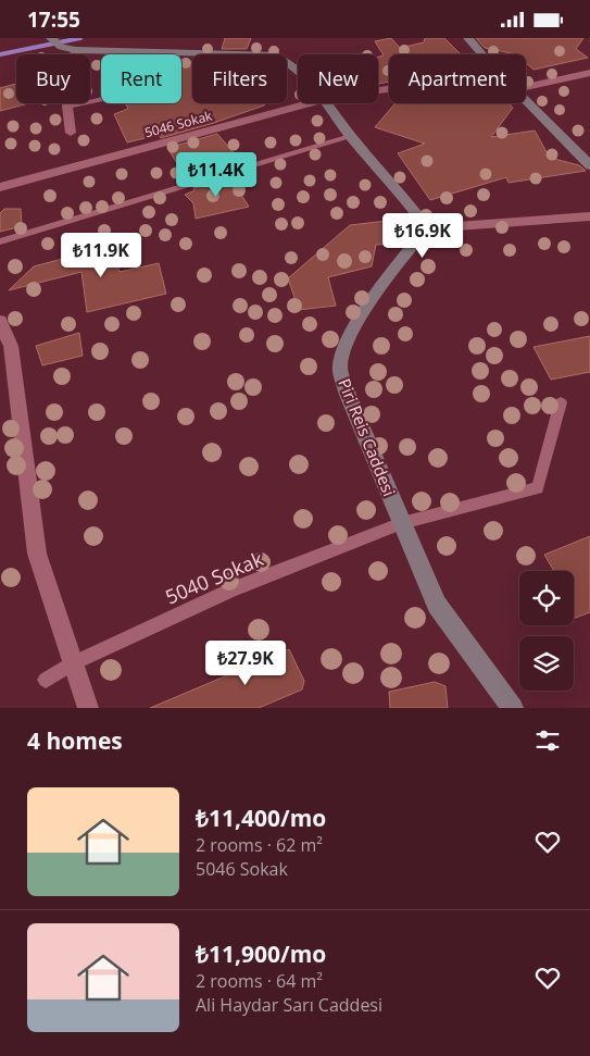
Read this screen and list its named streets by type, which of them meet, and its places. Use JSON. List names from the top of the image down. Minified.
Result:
{"streets":{"street":["5046 Sokak","Piri Reis Caddesi"],"lane":["5040 Sokak"]},"crossings":[["Piri Reis Caddesi","5040 Sokak"]],"page":{"status":"17:55","chip":["Buy","Rent","Filters","New","Apartment"],"price":["₺11.4K","₺16.9K","₺11.9K","₺27.9K"],"heading":"4 homes","list":[{"name":"₺11,400/mo","note":"2 rooms · 62 m² · 5046 Sokak"},{"name":"₺11,900/mo","note":"2 rooms · 64 m² · Ali Haydar Sarı Caddesi"}]}}
